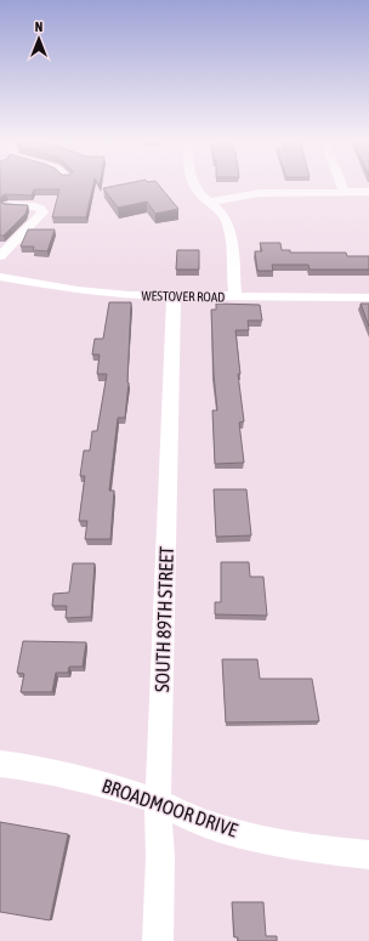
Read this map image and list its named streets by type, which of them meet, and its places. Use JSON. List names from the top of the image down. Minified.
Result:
{"streets":{"street":["WESTOVER ROAD","SOUTH 89TH STREET","BROADMOOR DRIVE"]},"crossings":[["WESTOVER ROAD","SOUTH 89TH STREET"],["SOUTH 89TH STREET","BROADMOOR DRIVE"]],"north":"top"}
